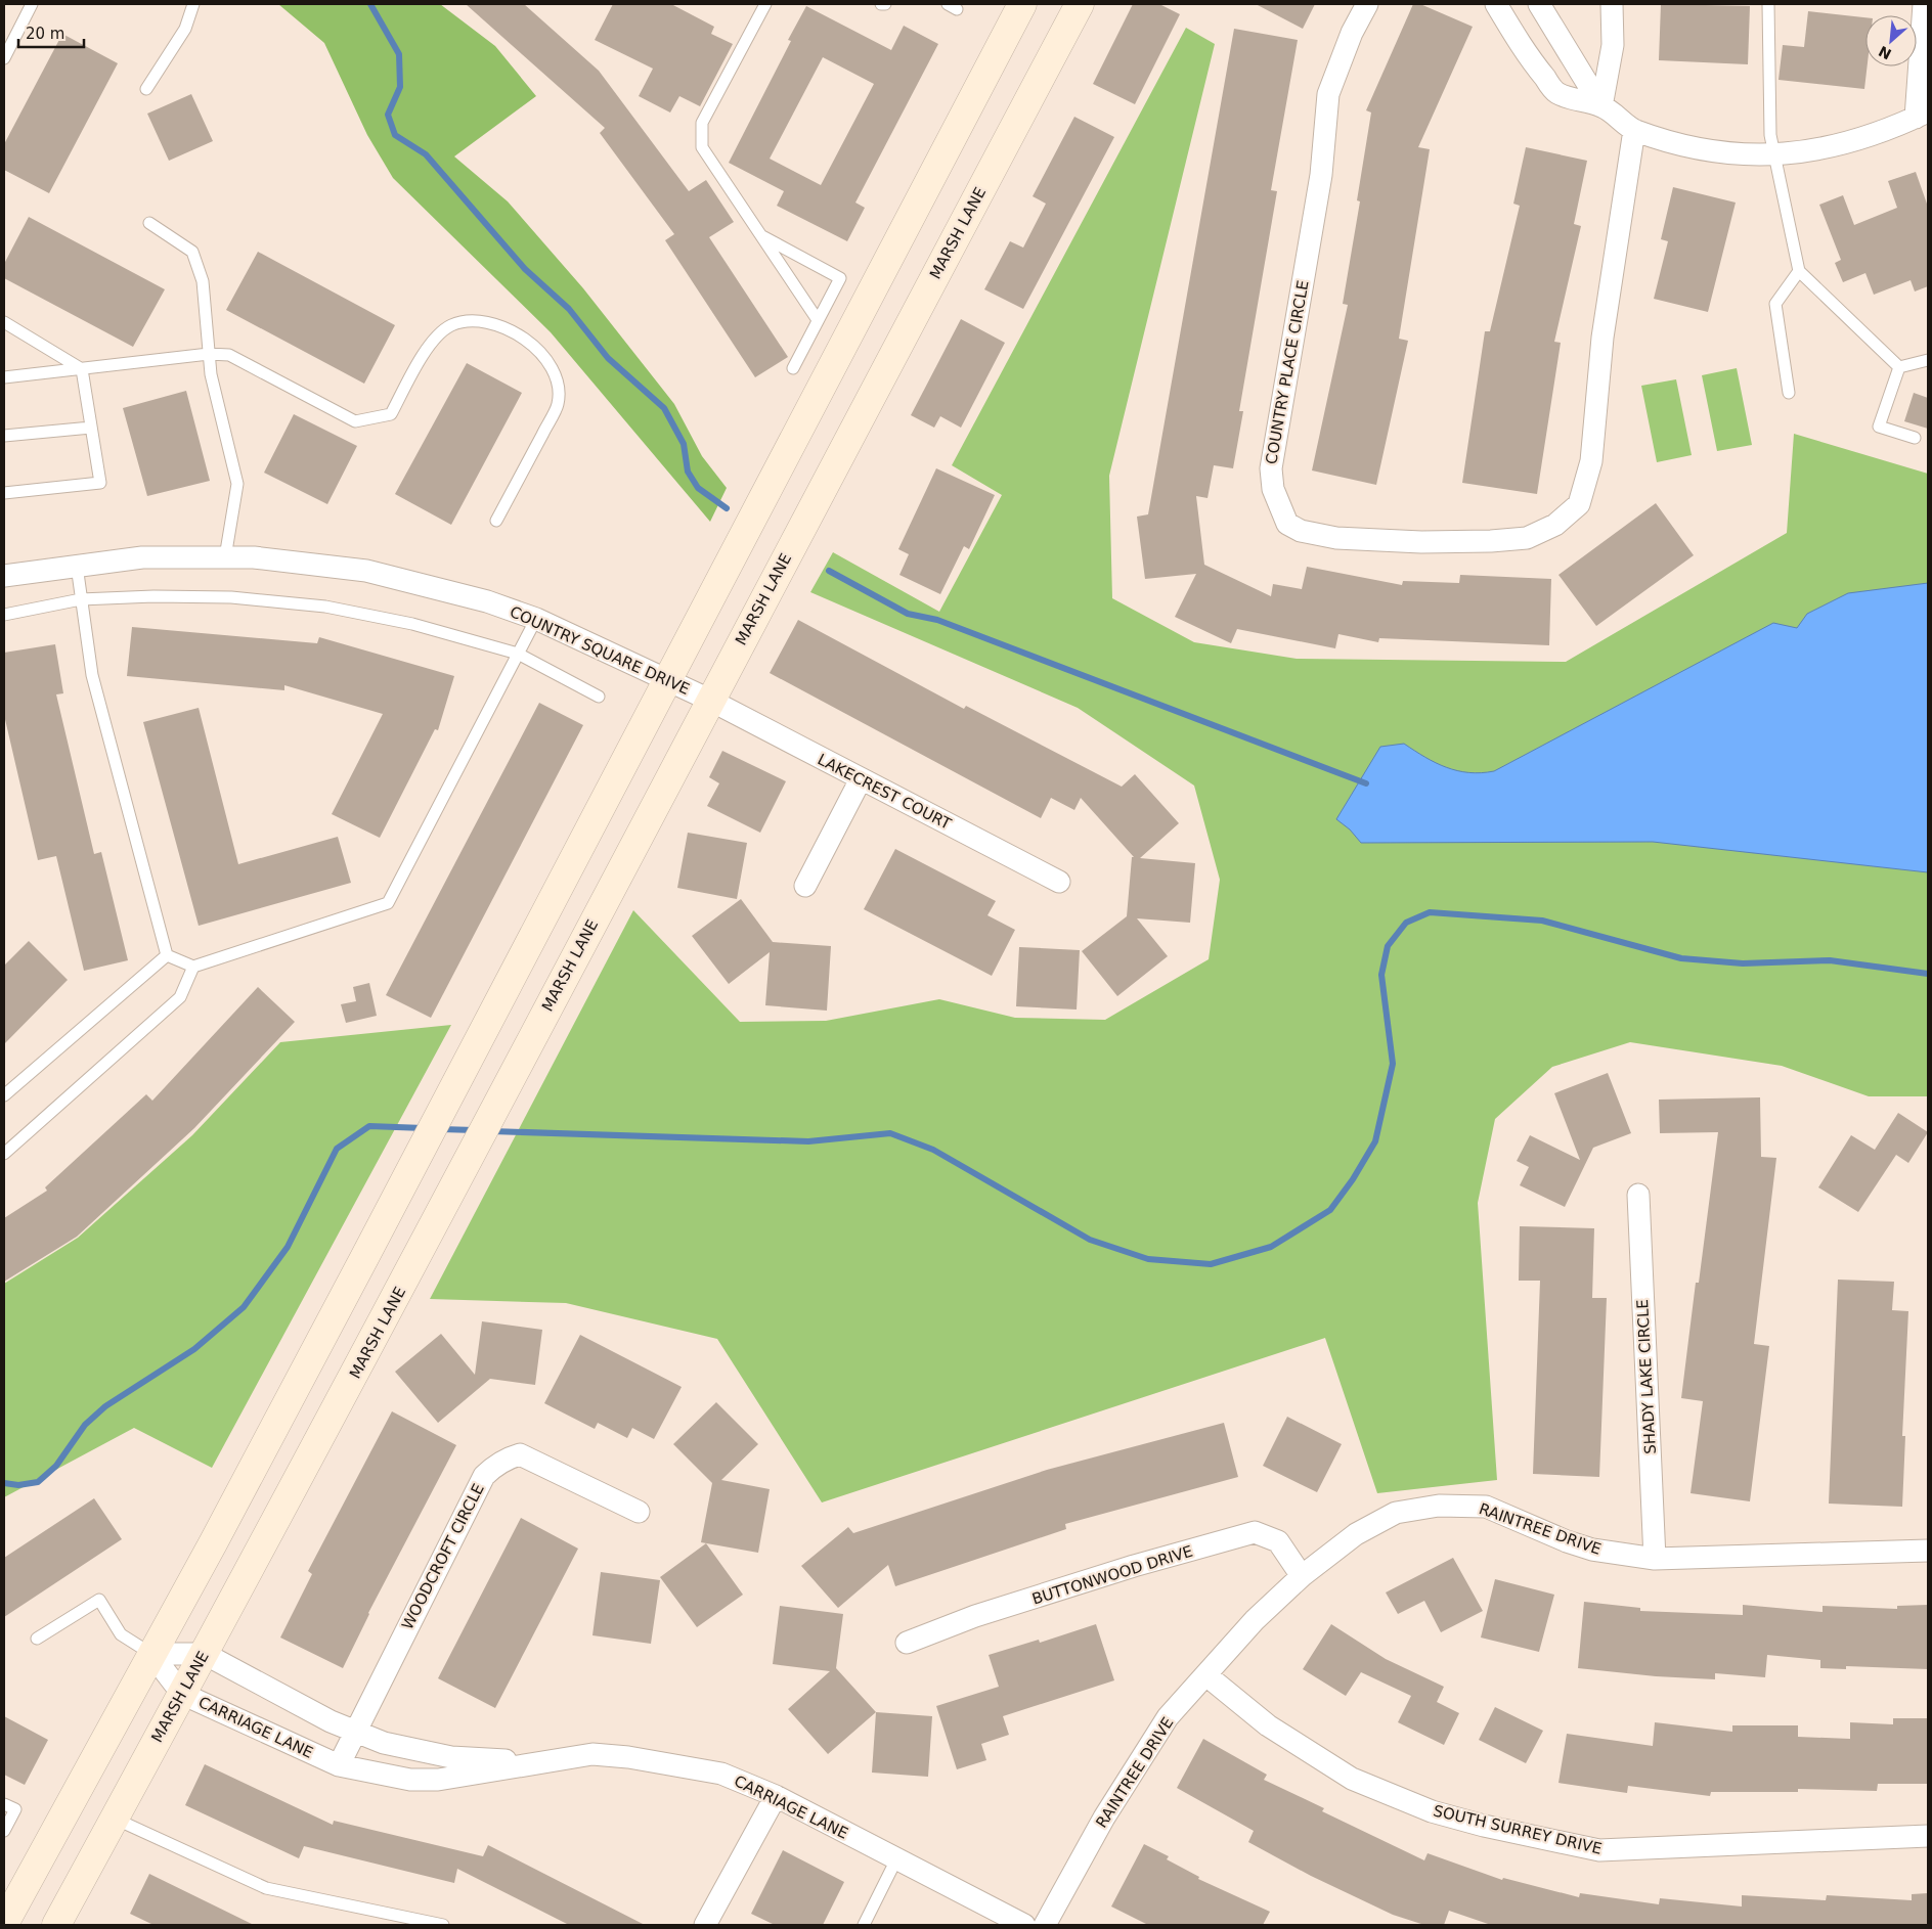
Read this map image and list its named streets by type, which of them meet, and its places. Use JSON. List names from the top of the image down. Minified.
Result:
{"streets":{"main road":["MARSH LANE"],"street":["COUNTRY PLACE CIRCLE","COUNTRY SQUARE DRIVE","LAKECREST COURT","SHADY LAKE CIRCLE","RAINTREE DRIVE","WOODCROFT CIRCLE","BUTTONWOOD DRIVE","CARRIAGE LANE","SOUTH SURREY DRIVE"]},"crossings":[["MARSH LANE","COUNTRY SQUARE DRIVE"],["MARSH LANE","LAKECREST COURT"],["MARSH LANE","CARRIAGE LANE"],["COUNTRY SQUARE DRIVE","LAKECREST COURT"],["SHADY LAKE CIRCLE","RAINTREE DRIVE"],["RAINTREE DRIVE","BUTTONWOOD DRIVE"],["RAINTREE DRIVE","SOUTH SURREY DRIVE"],["WOODCROFT CIRCLE","CARRIAGE LANE"]],"scale_bar":"20 m","north":"bottom left"}
